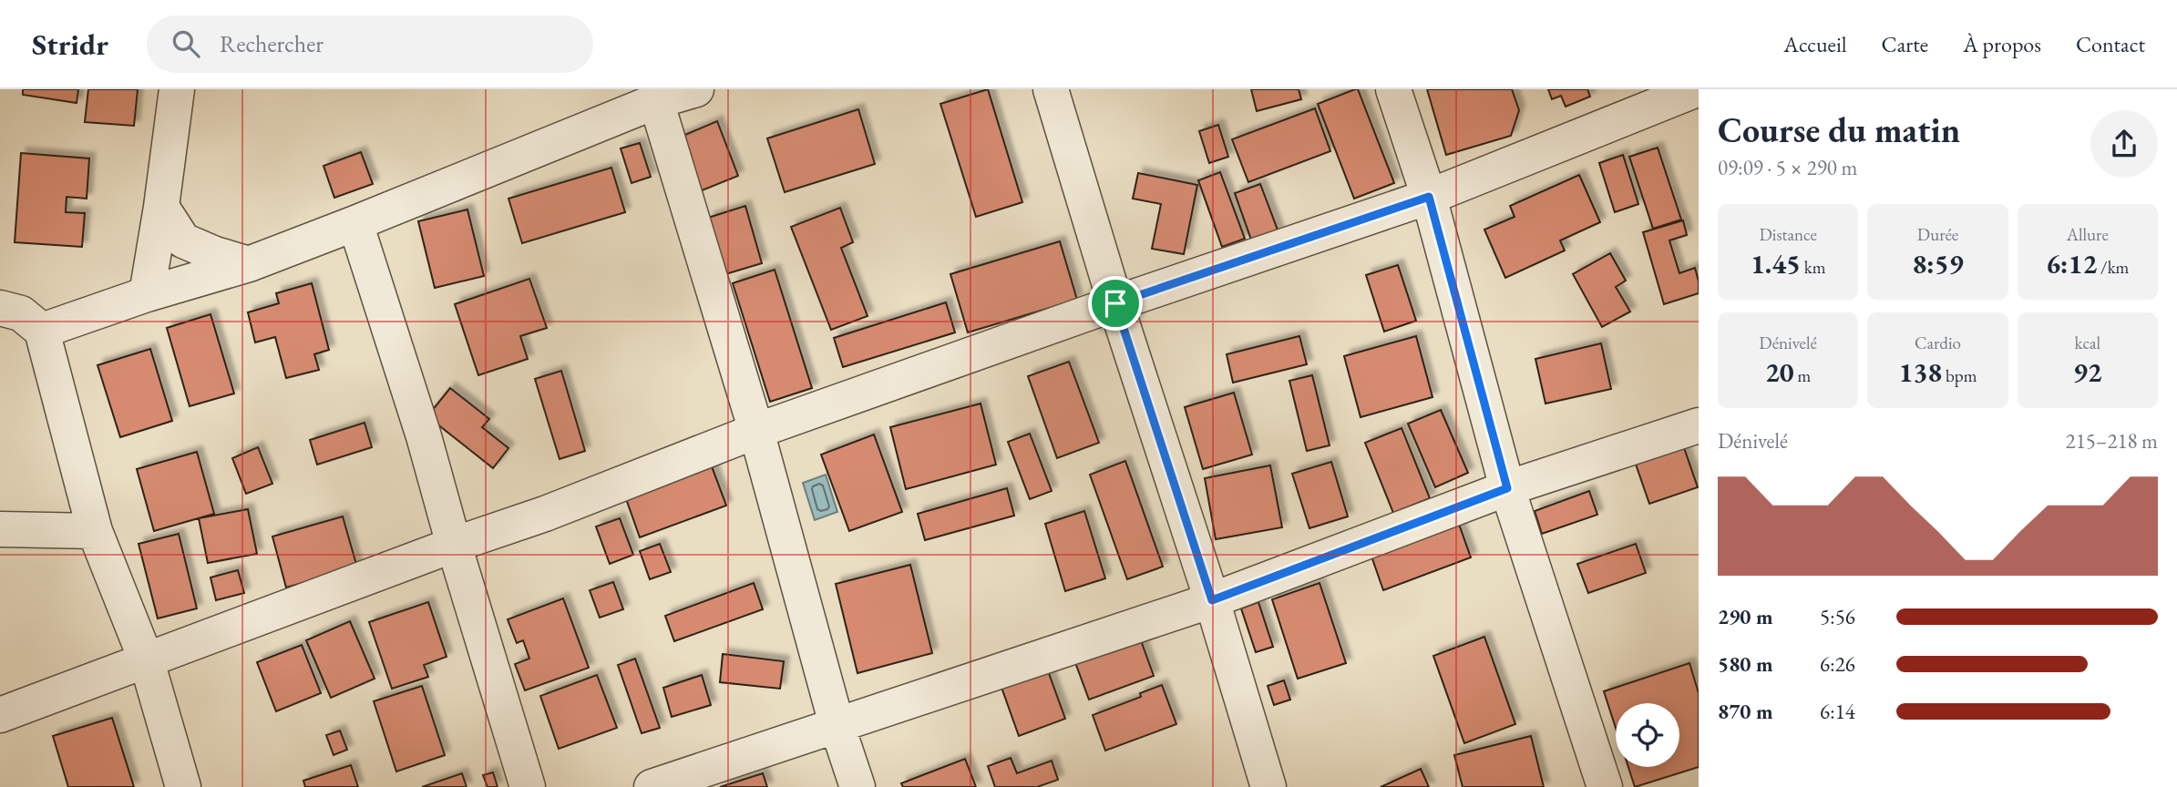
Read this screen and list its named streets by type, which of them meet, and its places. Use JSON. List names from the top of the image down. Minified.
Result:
{"page":{"header":"Stridr","search":"Rechercher","nav":["Accueil","Carte","À propos","Contact"],"heading":["Course du matin","09:09 · 5 × 290 m"],"stats":[["Distance","1.45 km"],["Durée","8:59"],["Allure","6:12 /km"],["Dénivelé","20 m"],["Cardio","138 bpm"],["kcal","92"]],"chart":["Dénivelé","215–218 m"],"list":[{"name":"290 m","note":"5:56"},{"name":"580 m","note":"6:26"},{"name":"870 m","note":"6:14"}]}}
